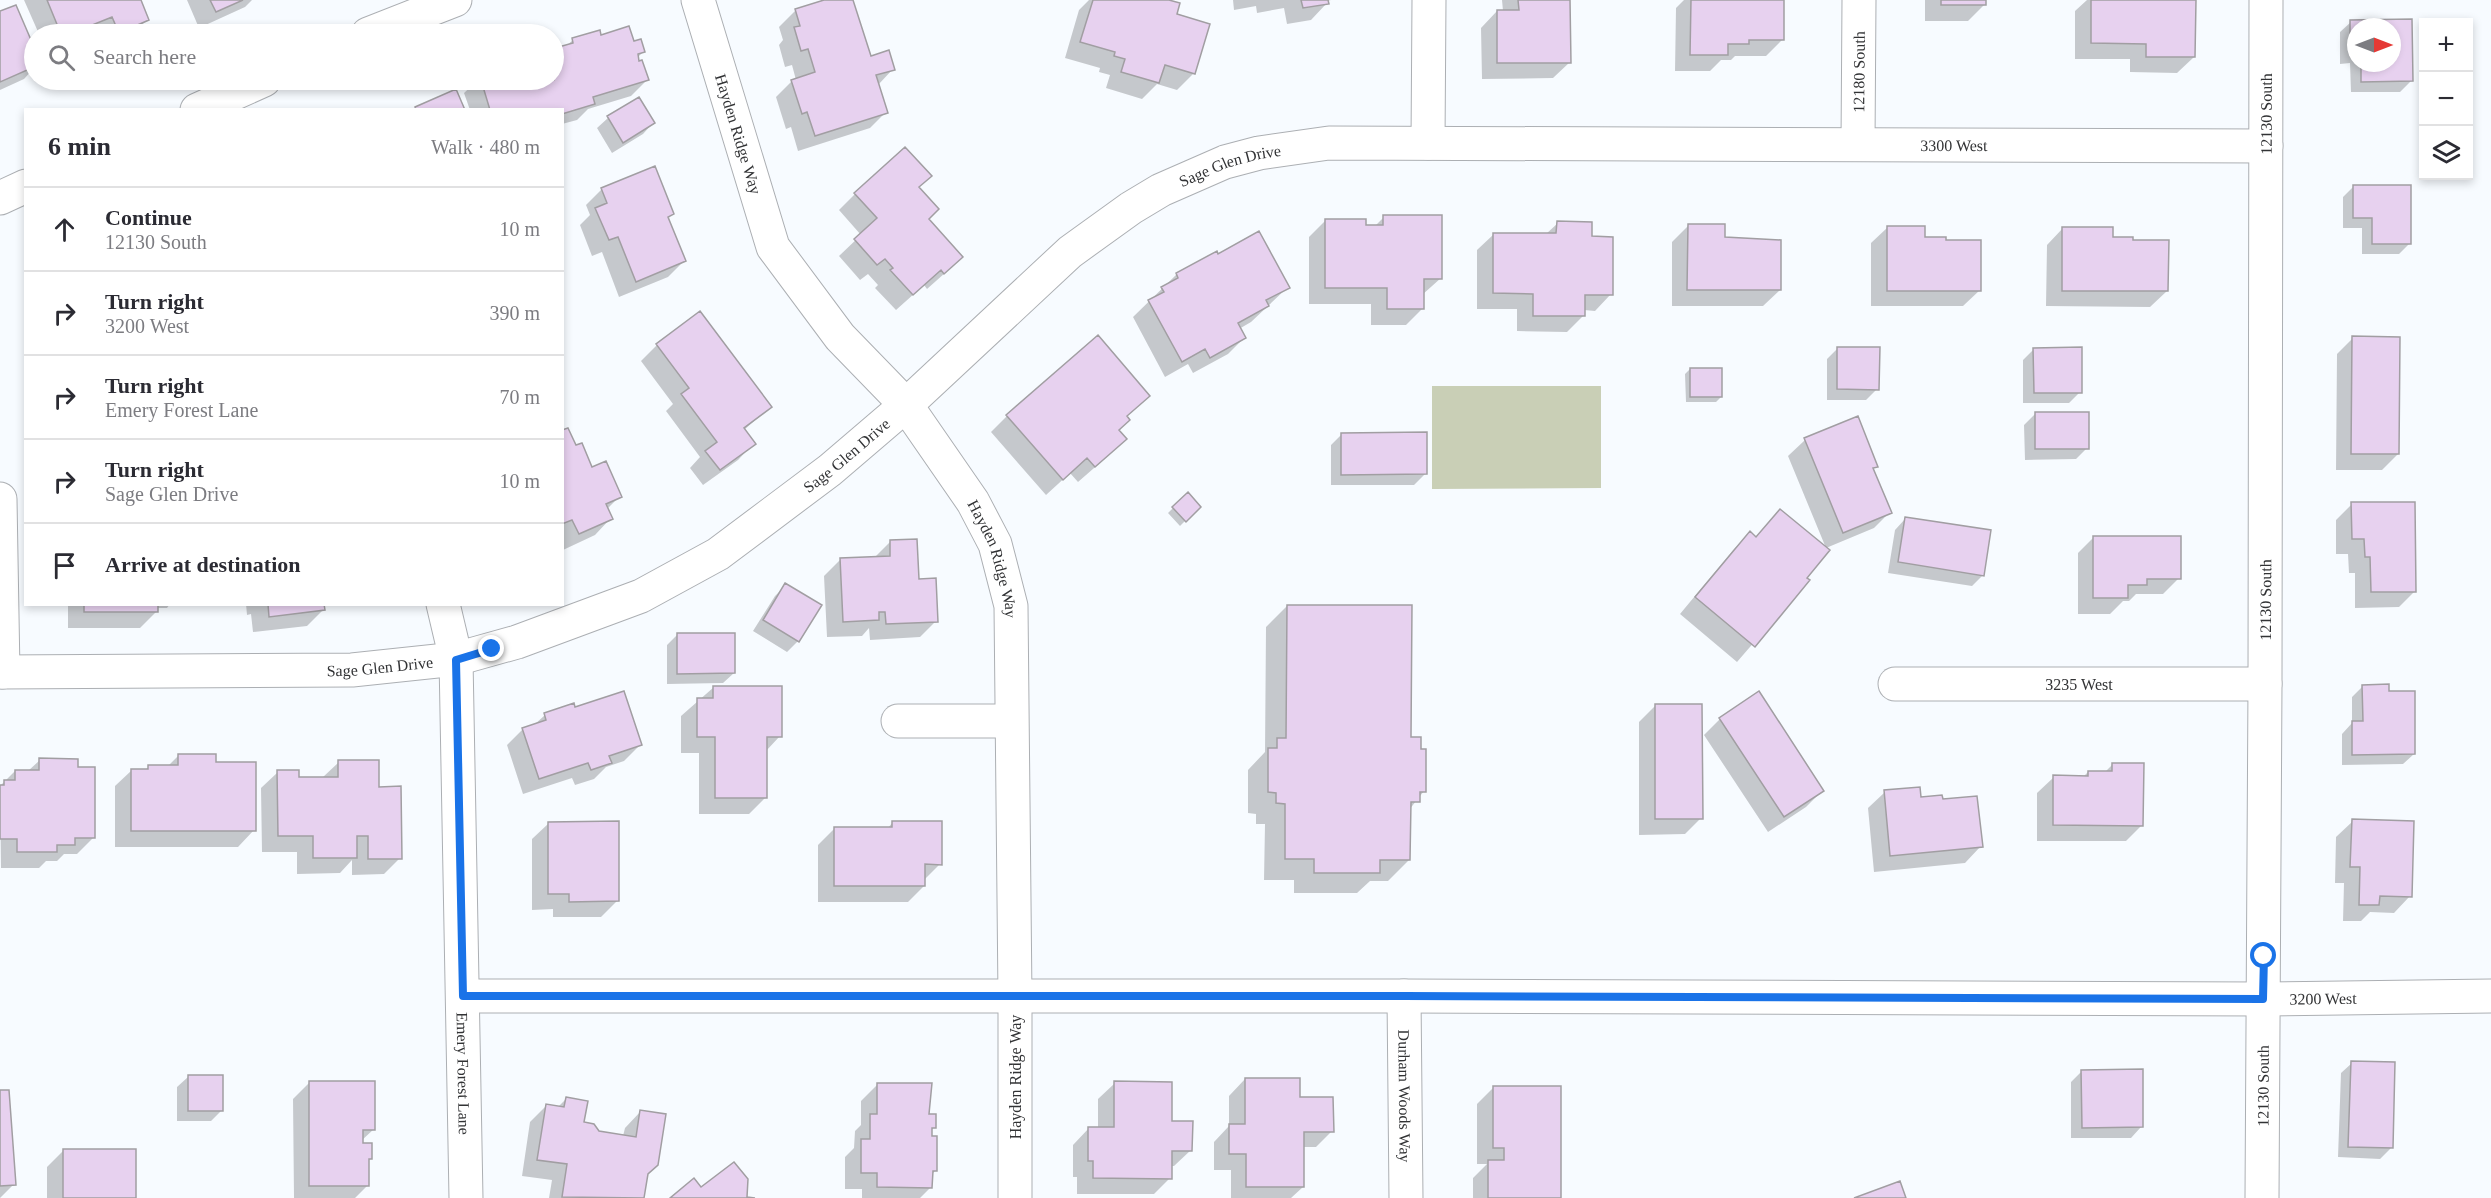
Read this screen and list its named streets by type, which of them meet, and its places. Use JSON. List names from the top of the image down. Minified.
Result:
{"streets":{"street":["12180 South","12130 South","Hayden Ridge Way","3300 West","Sage Glen Drive","3235 West","3200 West","Emery Forest Lane","Durham Woods Way"]},"crossings":[["12180 South","3300 West"],["12130 South","3300 West"],["12130 South","3235 West"],["12130 South","3200 West"],["Hayden Ridge Way","Sage Glen Drive"],["Hayden Ridge Way","3200 West"],["3300 West","Sage Glen Drive"],["Sage Glen Drive","Emery Forest Lane"],["3200 West","Emery Forest Lane"],["3200 West","Durham Woods Way"]],"north":"right","page":{"map_buttons":["+","−"],"search":"Search here","heading":["6 min","Walk · 480 m"],"list":[["Continue","12130 South","10 m"],["Turn right","3200 West","390 m"],["Turn right","Emery Forest Lane","70 m"],["Turn right","Sage Glen Drive","10 m"],"Arrive at destination"]}}
